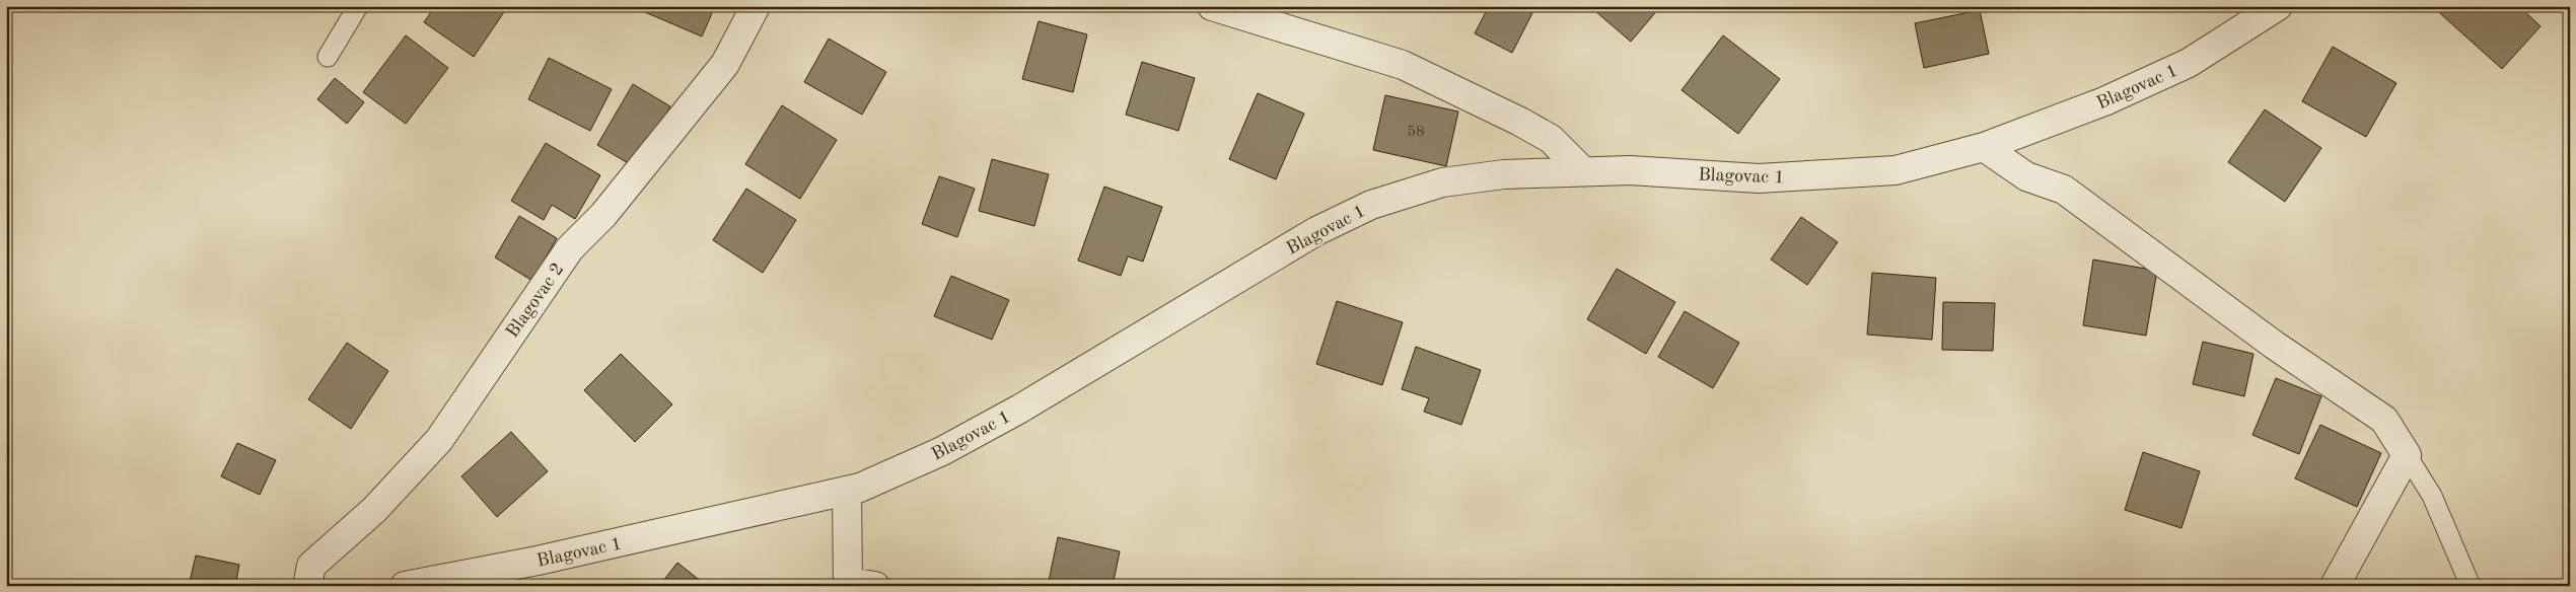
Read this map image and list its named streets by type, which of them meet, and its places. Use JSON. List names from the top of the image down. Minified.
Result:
{"streets":{"street":["Blagovac 1","Blagovac 2"]},"house_numbers":["58"]}
